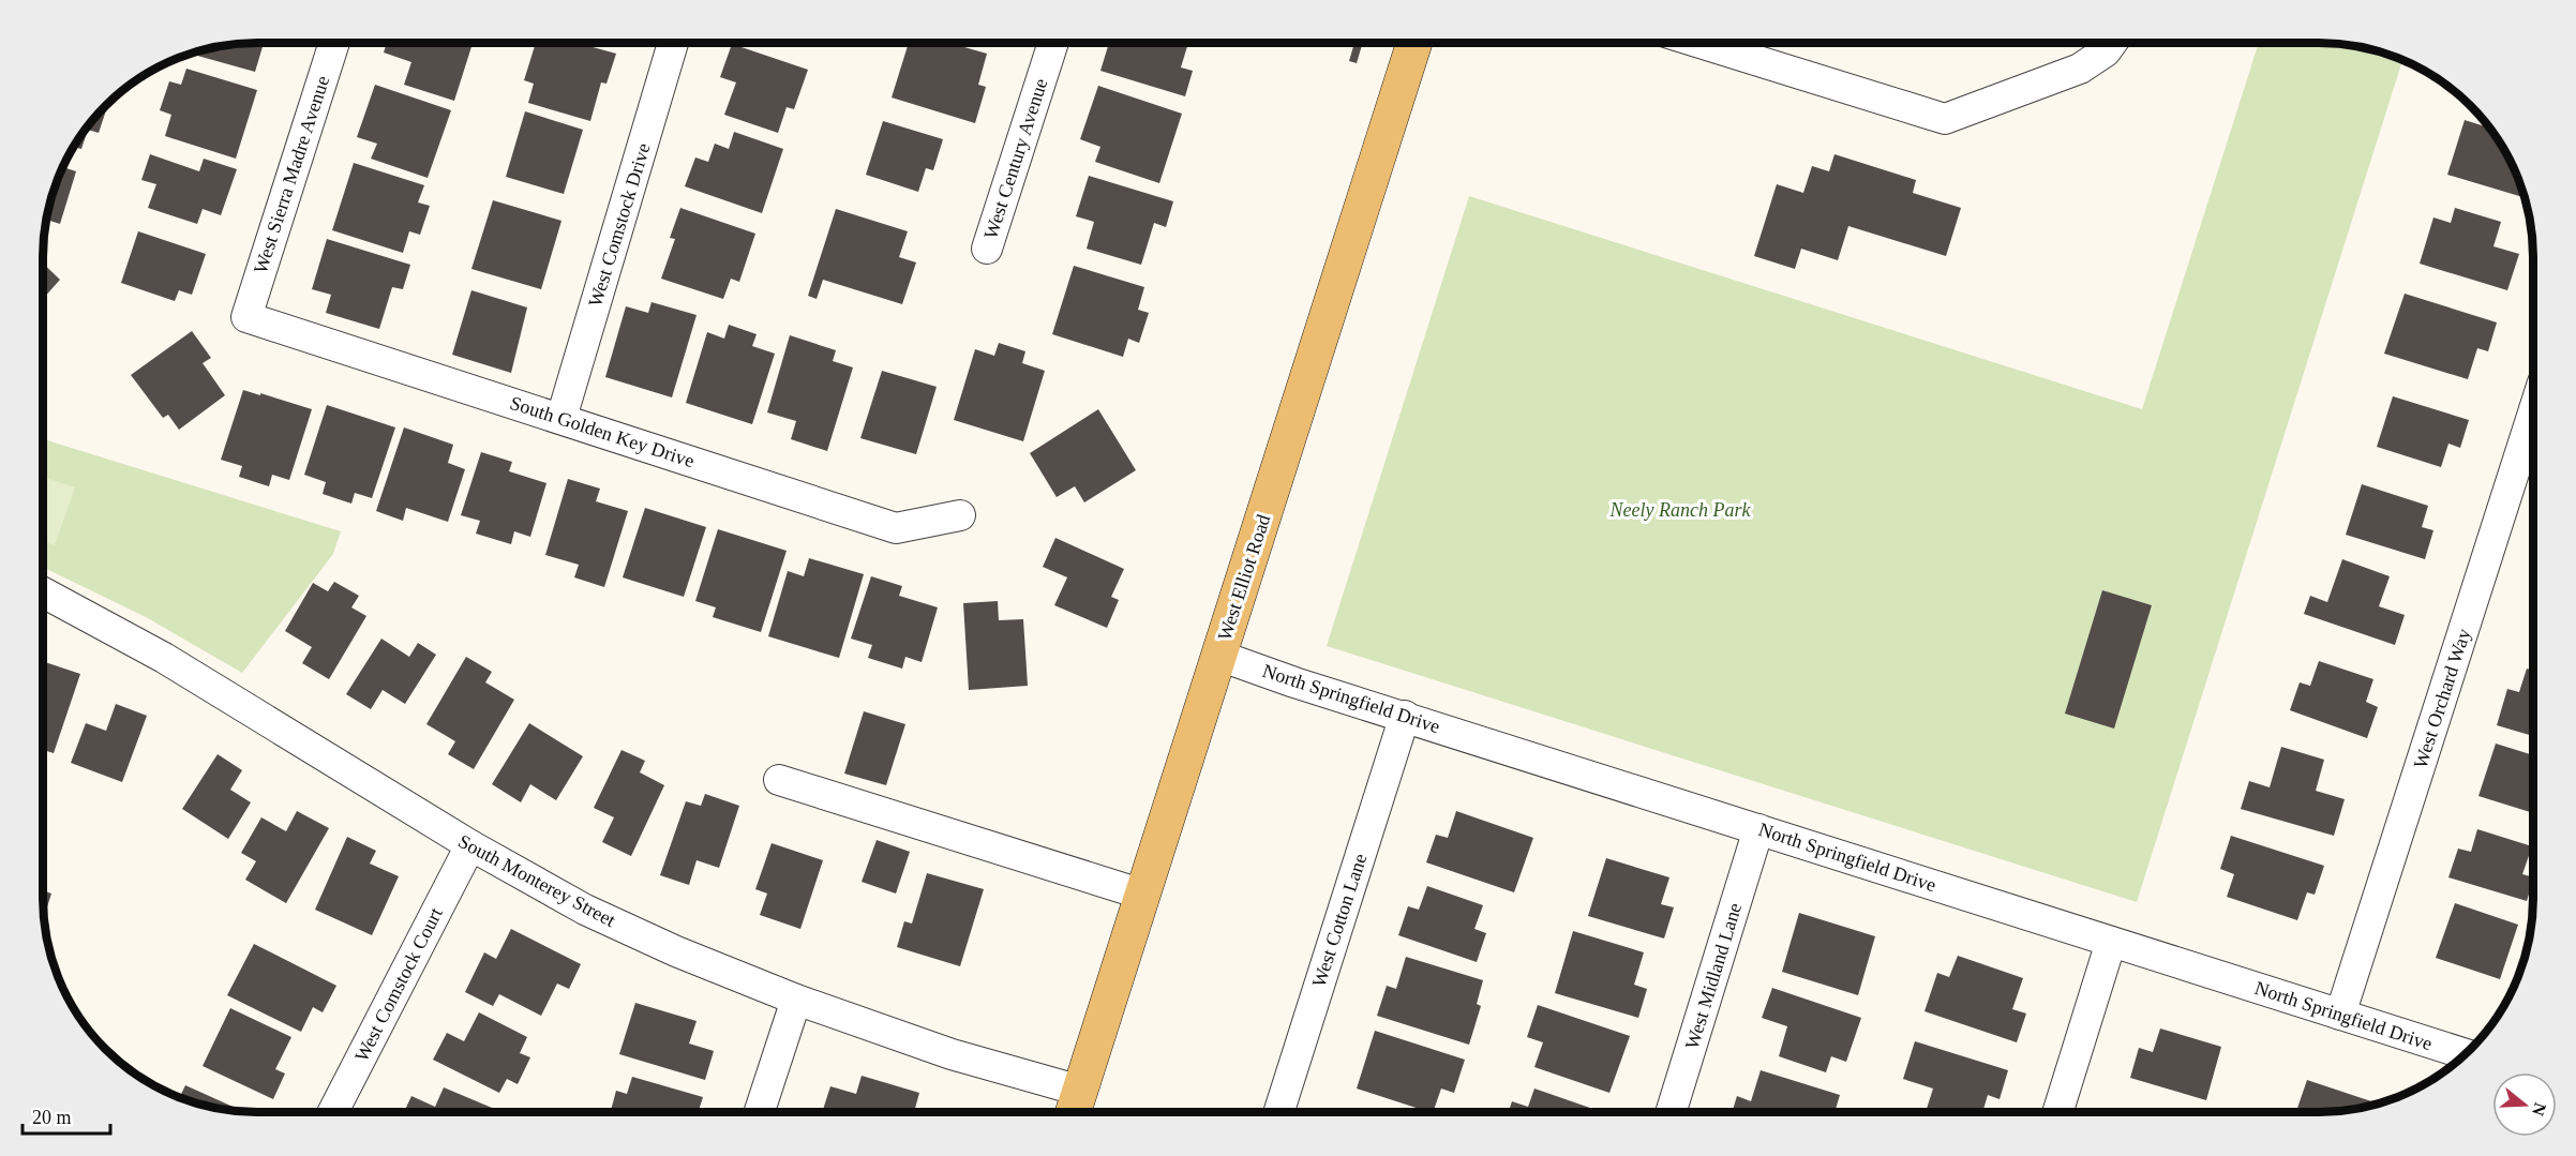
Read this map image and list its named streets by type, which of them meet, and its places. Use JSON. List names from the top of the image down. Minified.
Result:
{"streets":{"main road":["West Elliot Road"],"street":["West Century Avenue","West Sierra Madre Avenue","West Comstock Drive","South Golden Key Drive","North Springfield Drive","West Orchard Way","South Monterey Street","West Cotton Lane","West Midland Lane","West Comstock Court"]},"crossings":[["West Sierra Madre Avenue","South Golden Key Drive"],["West Comstock Drive","South Golden Key Drive"],["West Elliot Road","North Springfield Drive"],["West Elliot Road","South Monterey Street"],["North Springfield Drive","West Orchard Way"],["North Springfield Drive","West Cotton Lane"],["North Springfield Drive","West Midland Lane"],["South Monterey Street","West Comstock Court"]],"parks":["Neely Ranch Park"],"scale_bar":"20 m","north":"right"}
